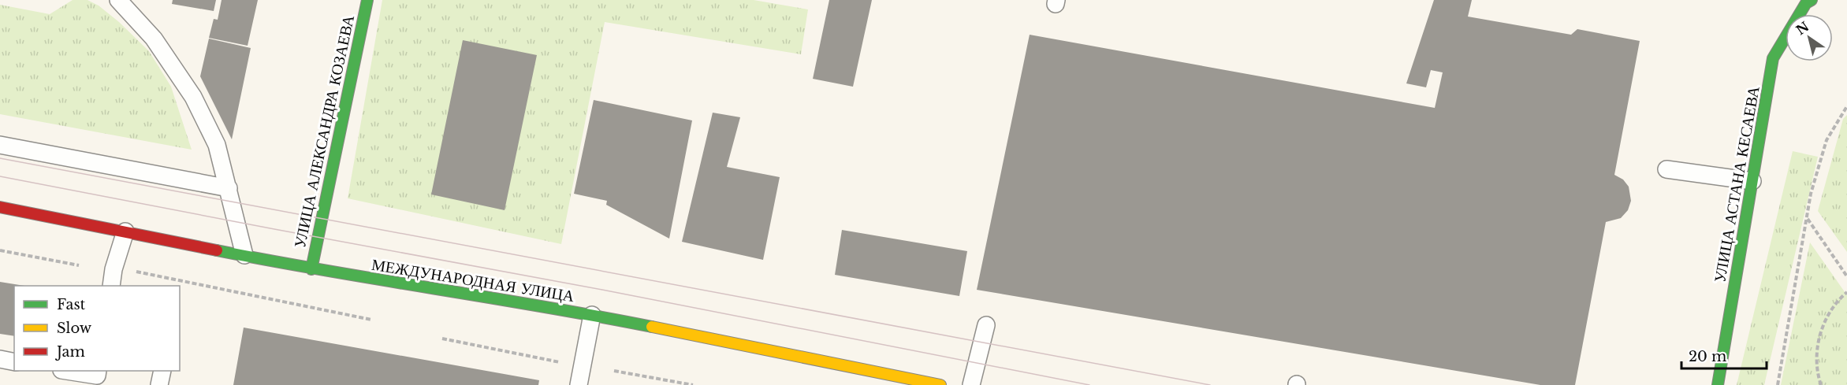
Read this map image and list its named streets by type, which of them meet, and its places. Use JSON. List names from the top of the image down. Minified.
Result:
{"streets":{"street":["УЛИЦА АЛЕКСАНДРА КОЗАЕВА","УЛИЦА АСТАНА КЕСАЕВА","МЕЖДУНАРОДНАЯ УЛИЦА"]},"crossings":[["УЛИЦА АЛЕКСАНДРА КОЗАЕВА","МЕЖДУНАРОДНАЯ УЛИЦА"]],"legend":["Fast","Slow","Jam"],"scale_bar":"20 m","north":"top left"}
